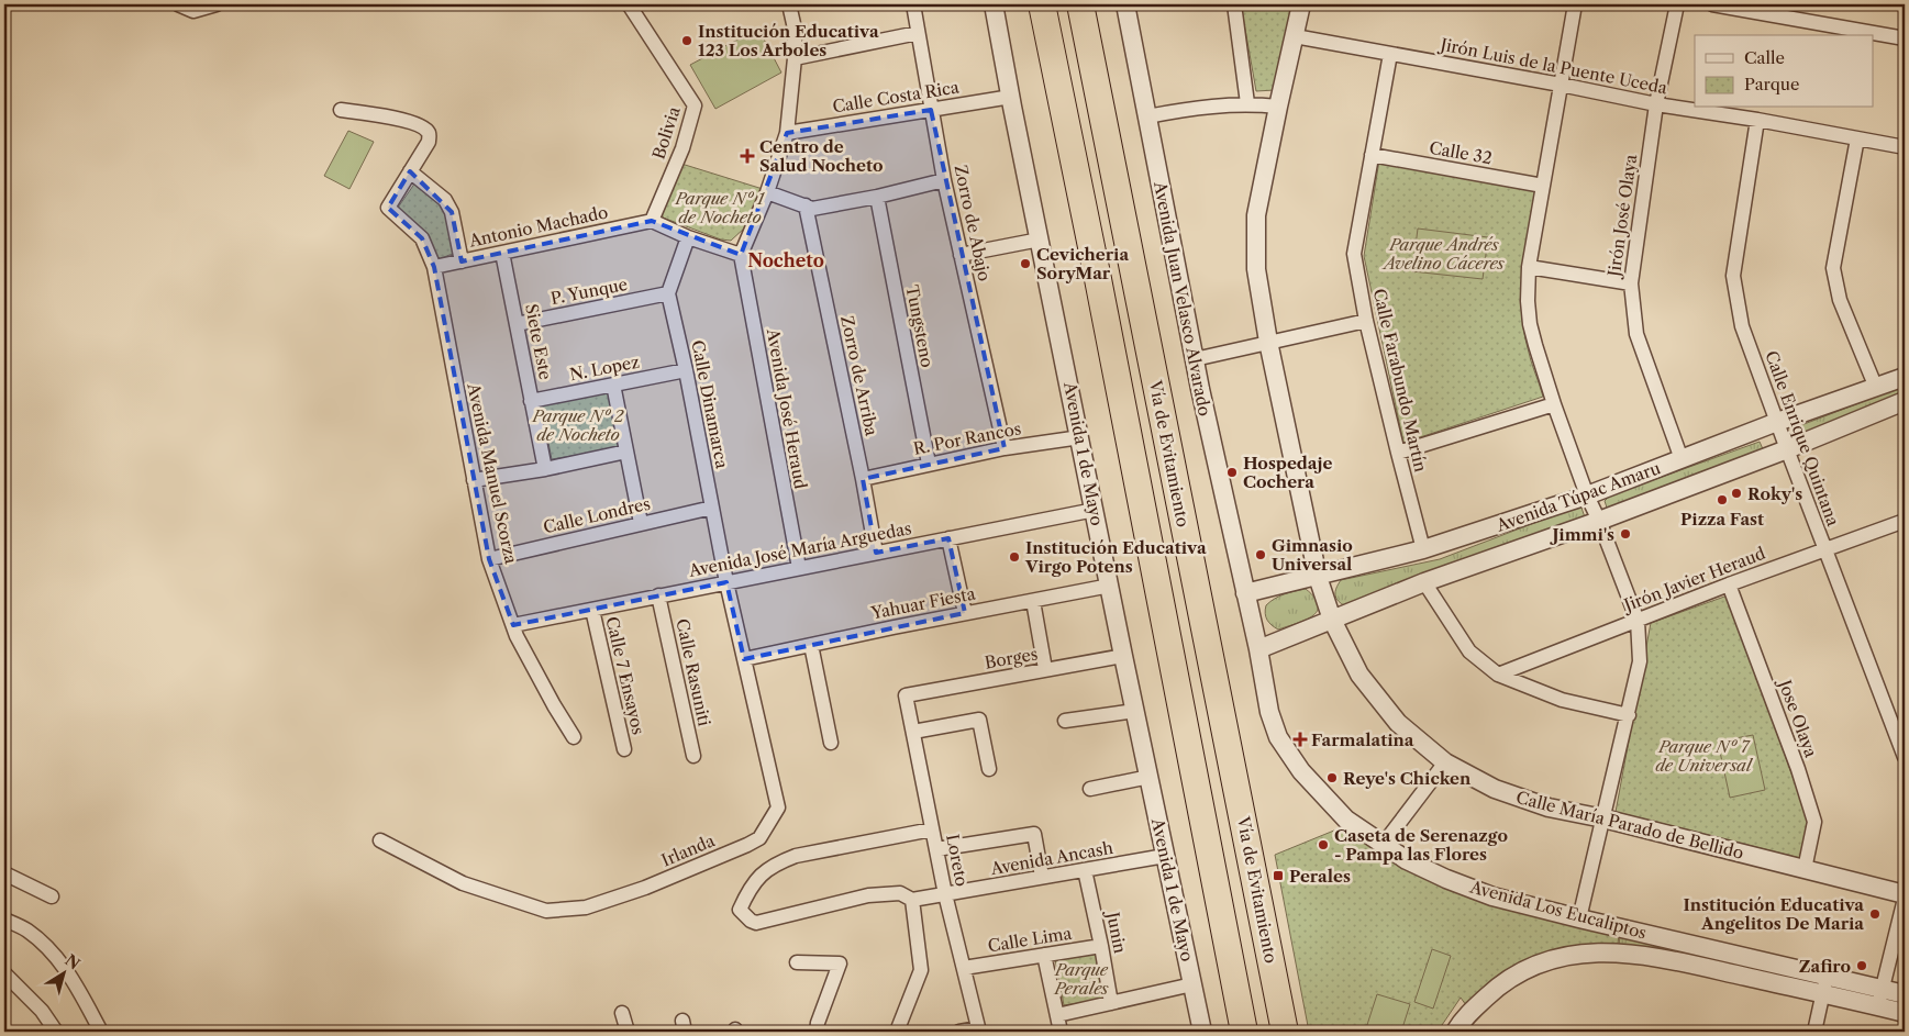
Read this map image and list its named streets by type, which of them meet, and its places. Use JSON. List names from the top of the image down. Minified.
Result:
{"streets":{"highway":["Vía de Evitamiento"],"street":["Jirón Luis de la Puente Uceda","Calle Costa Rica","Bolivia","Calle 32","Jirón José Olaya","Zorro de Abajo","Antonio Machado","P. Yunque","Avenida Juan Velasco Alvarado","Tungsteno","Siete Este","N. Lopez","Zorro de Arriba","Calle Farabundo Martín","Calle Dinamarca","Avenida José Heraud","R. Por Rancos","Calle Enrique Quintana","Avenida 1 de Mayo","Avenida Manuel Scorza","Avenida Túpac Amaru","Calle Londres","Avenida José María Arguedas","Jirón Javier Heraud","Yahuar Fiesta","Borges","Calle Rasuniti","Calle 7 Ensayos","Jose Olaya","Calle María Parado de Bellido","Irlanda","Avenida Ancash","Loreto","Avenida Los Eucaliptos","Junin","Calle Lima"]},"crossings":[["Jirón Luis de la Puente Uceda","Jirón José Olaya"],["Jirón Luis de la Puente Uceda","Calle Farabundo Martín"],["Jirón Luis de la Puente Uceda","Calle Enrique Quintana"],["Jirón Luis de la Puente Uceda","Calle María Parado de Bellido"],["Calle Costa Rica","Zorro de Abajo"],["Calle Costa Rica","Avenida 1 de Mayo"],["Bolivia","Antonio Machado"],["Calle 32","Calle Farabundo Martín"],["Jirón José Olaya","Avenida Túpac Amaru"],["Zorro de Abajo","R. Por Rancos"],["Antonio Machado","Siete Este"],["Antonio Machado","Avenida Manuel Scorza"],["P. Yunque","Siete Este"],["P. Yunque","Calle Dinamarca"],["Avenida Juan Velasco Alvarado","Avenida Túpac Amaru"],["Avenida Juan Velasco Alvarado","Avenida Los Eucaliptos"],["Tungsteno","R. Por Rancos"],["Siete Este","N. Lopez"],["N. Lopez","Calle Dinamarca"],["Zorro de Arriba","R. Por Rancos"],["Zorro de Arriba","Avenida José María Arguedas"],["Calle Farabundo Martín","Avenida Túpac Amaru"],["Calle Dinamarca","Calle Londres"],["Calle Dinamarca","Avenida José María Arguedas"],["Calle Dinamarca","Irlanda"],["Avenida José Heraud","Avenida José María Arguedas"],["R. Por Rancos","Avenida 1 de Mayo"],["Calle Enrique Quintana","Avenida Túpac Amaru"],["Calle Enrique Quintana","Jirón Javier Heraud"],["Avenida 1 de Mayo","Avenida José María Arguedas"],["Avenida 1 de Mayo","Yahuar Fiesta"],["Avenida 1 de Mayo","Borges"],["Avenida 1 de Mayo","Avenida Ancash"],["Avenida Manuel Scorza","Calle Londres"],["Avenida Manuel Scorza","Avenida José María Arguedas"],["Avenida Túpac Amaru","Calle María Parado de Bellido"],["Avenida Túpac Amaru","Avenida Los Eucaliptos"],["Avenida José María Arguedas","Calle Rasuniti"],["Avenida José María Arguedas","Calle 7 Ensayos"],["Avenida José María Arguedas","Irlanda"],["Jirón Javier Heraud","Jose Olaya"],["Yahuar Fiesta","Irlanda"],["Borges","Loreto"],["Jose Olaya","Calle María Parado de Bellido"],["Avenida Ancash","Loreto"],["Avenida Ancash","Junin"],["Loreto","Calle Lima"],["Junin","Calle Lima"]],"districts":["Nocheto"],"parks":["Parque Nº 1 de Nocheto","Parque Andrés Avelino Cáceres","Parque Nº 2 de Nocheto","Parque Nº 7 de Universal","Parque Perales"],"places":{"other":["Institución Educativa 123 Los Arboles","Cevicheria SoryMar","Hospedaje Cochera","Roky's","Pizza Fast","Jimmi's","Gimnasio Universal","Institución Educativa Virgo Potens","Reye's Chicken","Caseta de Serenazgo - Pampa las Flores","Institución Educativa Angelitos De Maria","Zafiro"],"health":["Centro de Salud Nocheto","Farmalatina"],"transit":["Perales"]},"legend":["Calle","Parque"],"north":"top right"}
